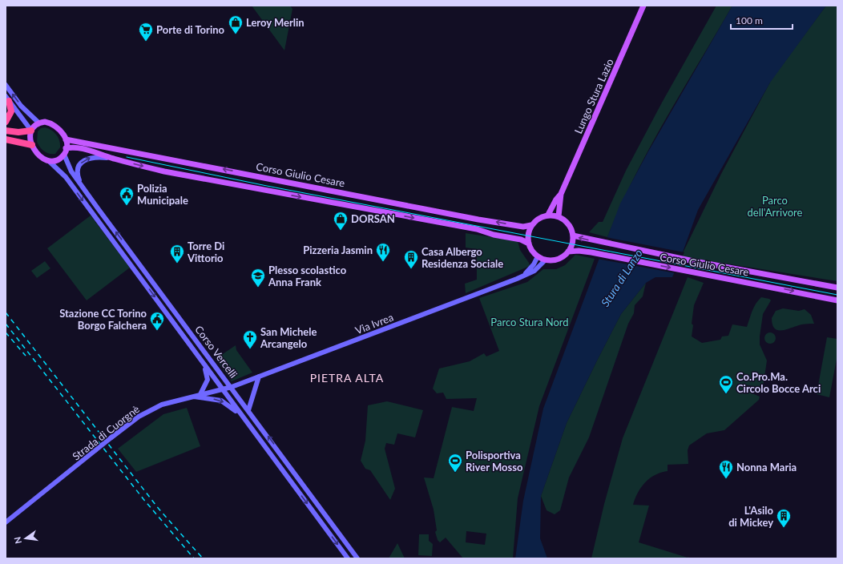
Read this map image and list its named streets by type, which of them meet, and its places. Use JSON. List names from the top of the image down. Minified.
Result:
{"streets":{"main road":["Lungo Stura Lazio","Corso Giulio Cesare","Via Ivrea","Corso Vercelli","Strada di Cuorgnè"]},"crossings":[["Lungo Stura Lazio","Corso Giulio Cesare"],["Lungo Stura Lazio","Via Ivrea"],["Corso Giulio Cesare","Via Ivrea"],["Corso Giulio Cesare","Corso Vercelli"],["Via Ivrea","Corso Vercelli"],["Via Ivrea","Strada di Cuorgnè"],["Corso Vercelli","Strada di Cuorgnè"]],"districts":["PIETRA ALTA"],"water":["Stura di Lanzo"],"parks":["Parco dell'Arrivore","Parco Stura Nord"],"places":{"shop":["Leroy Merlin","DORSAN"],"supermarket":["Porte di Torino"],"public building":["Polizia Municipale","Stazione CC Torino Borgo Falchera"],"restaurant":["Pizzeria Jasmin","Nonna Maria"],"building":["Torre Di Vittorio","Casa Albergo Residenza Sociale","L'Asilo di Mickey"],"school or university":["Plesso scolastico Anna Frank"],"church":["San Michele Arcangelo"],"sports":["Co.Pro.Ma. Circolo Bocce Arci","Polisportiva River Mosso"]},"scale_bar":"100 m","north":"left"}
